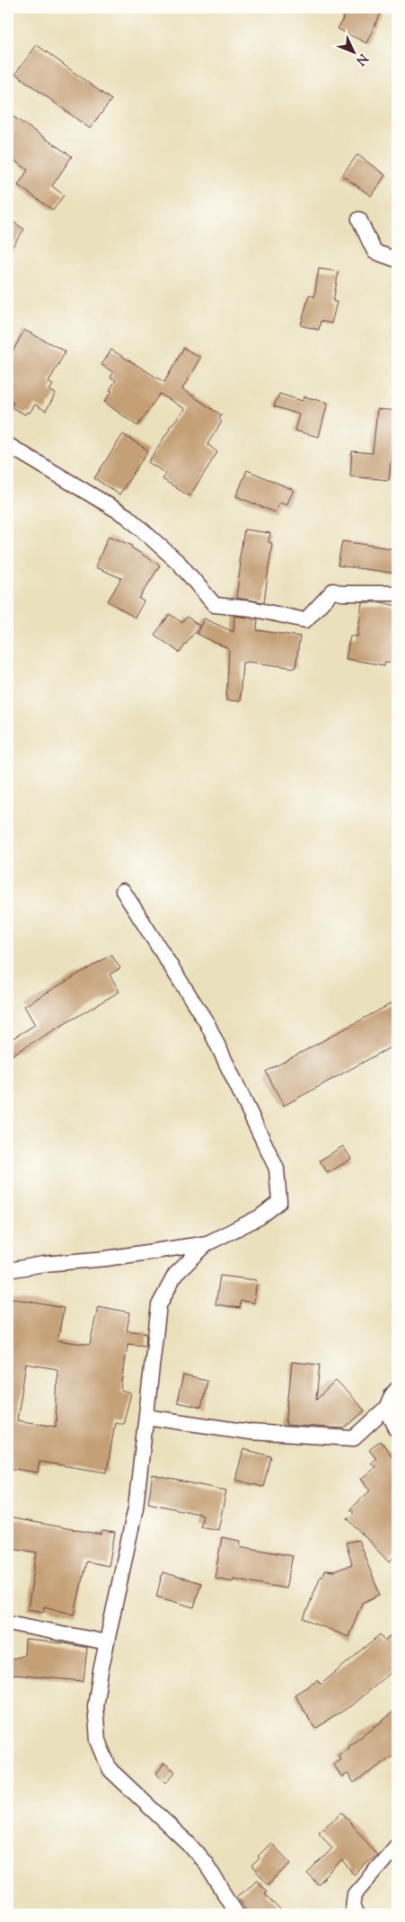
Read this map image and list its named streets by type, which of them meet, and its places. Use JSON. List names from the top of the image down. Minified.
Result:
{"north":"bottom right"}
